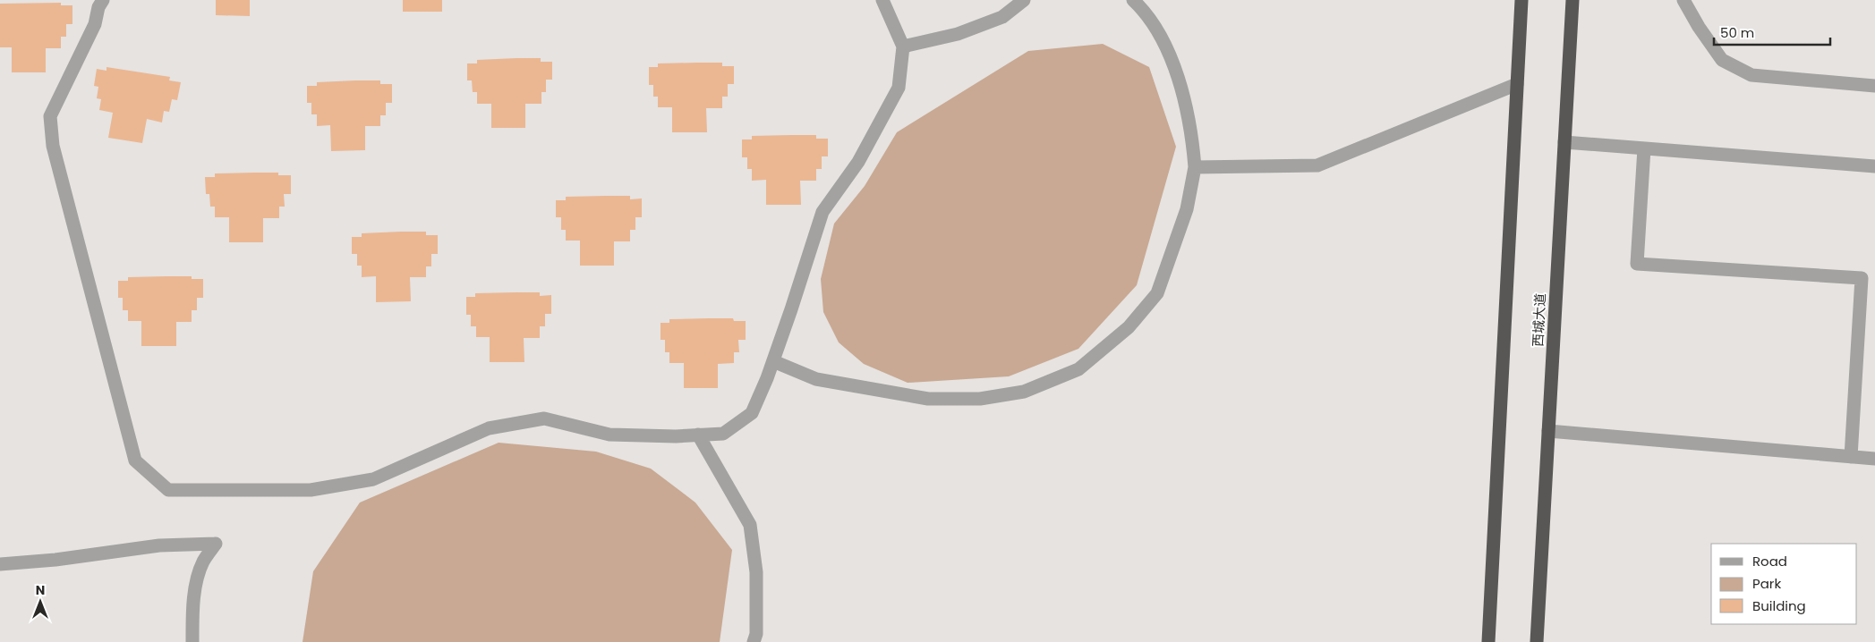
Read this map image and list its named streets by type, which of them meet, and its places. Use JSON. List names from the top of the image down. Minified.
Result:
{"streets":{"highway":["西城大道"]},"legend":["Road","Park","Building"],"scale_bar":"50 m","north":"top"}
